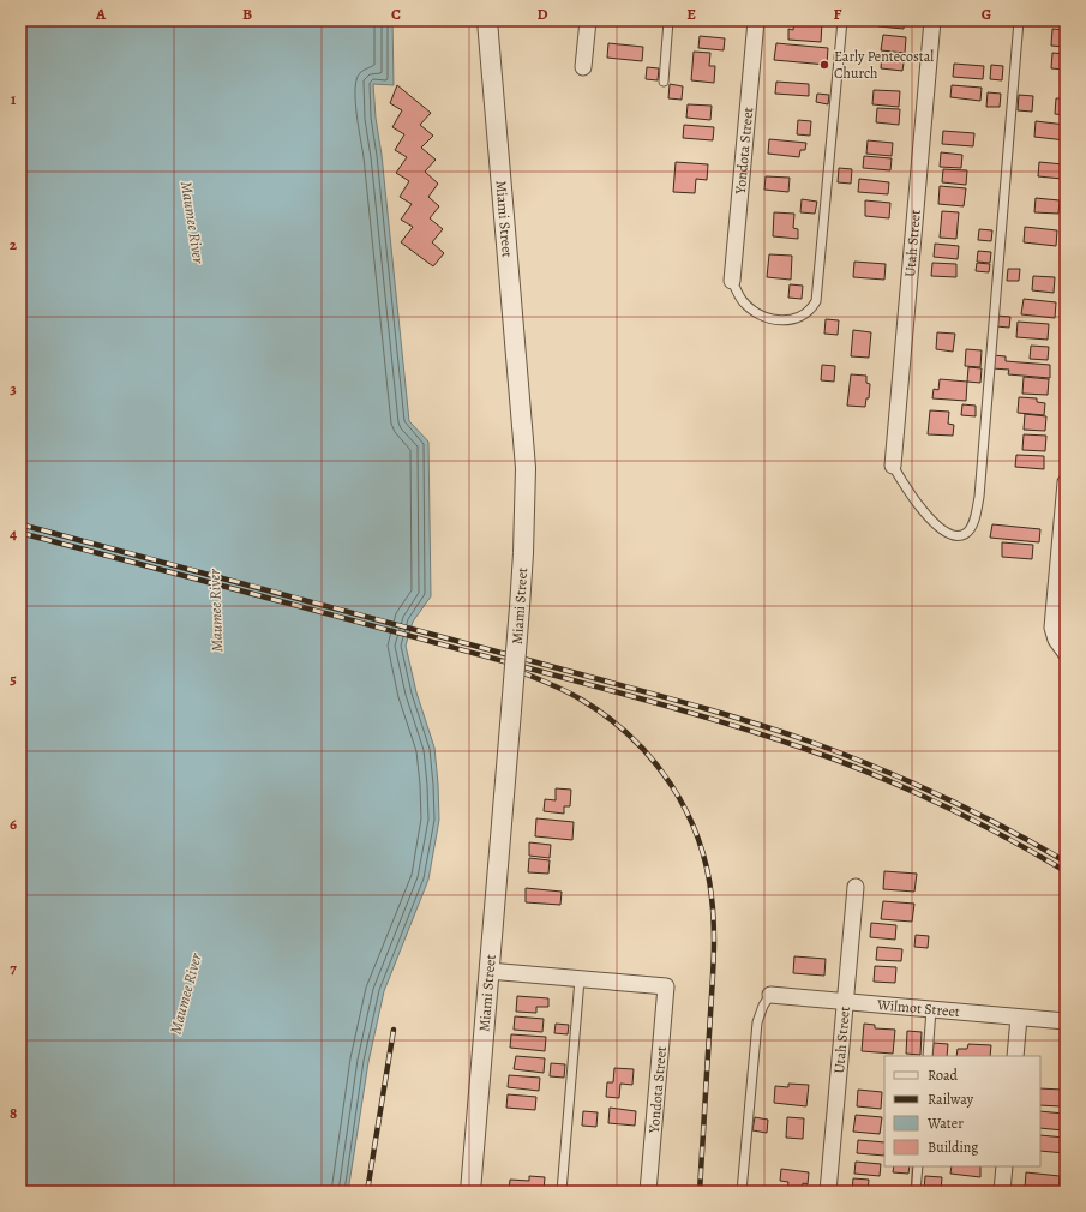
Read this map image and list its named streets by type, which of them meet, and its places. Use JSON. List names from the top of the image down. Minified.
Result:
{"streets":{"street":["Yondota Street","Miami Street","Utah Street","Wilmot Street"]},"crossings":[["Utah Street","Wilmot Street"]],"water":["Maumee River"],"places":["Early Pentecostal Church"],"legend":["Road","Railway","Water","Building"],"grid":{"columns":["A","B","C","D","E","F","G"],"rows":["1","2","3","4","5","6","7","8"]}}
